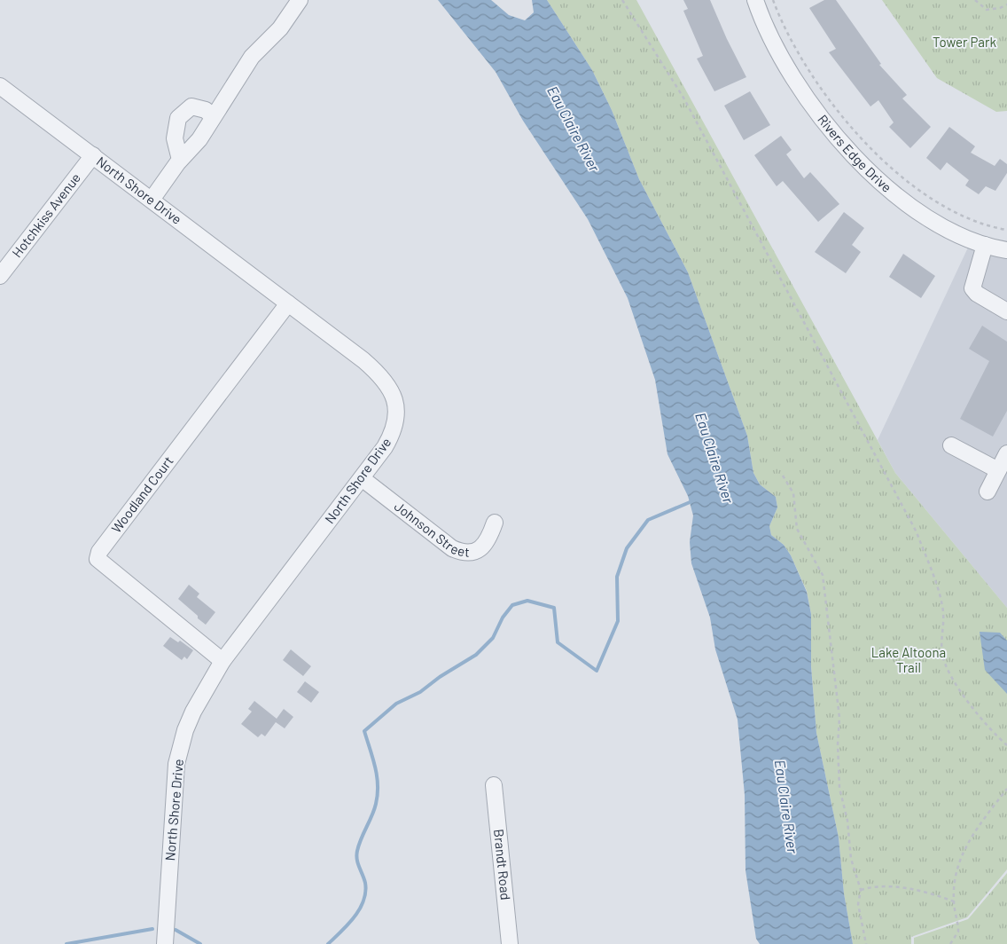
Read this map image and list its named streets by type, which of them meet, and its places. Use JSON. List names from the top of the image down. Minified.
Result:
{"streets":{"street":["Rivers Edge Drive","North Shore Drive","Hotchkiss Avenue","Woodland Court","Johnson Street","Brandt Road"]},"crossings":[["North Shore Drive","Hotchkiss Avenue"],["North Shore Drive","Woodland Court"],["North Shore Drive","Johnson Street"]],"water":["Eau Claire River"],"parks":["Tower Park","Lake Altoona Trail"]}
